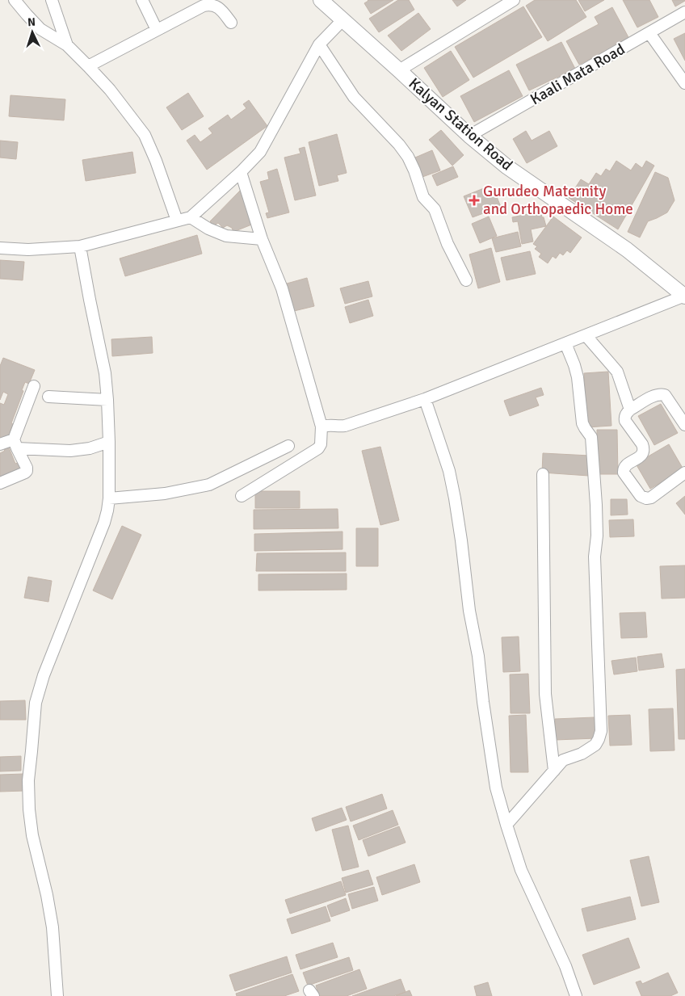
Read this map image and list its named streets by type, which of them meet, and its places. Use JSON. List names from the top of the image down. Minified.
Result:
{"streets":{"street":["Kaali Mata Road","Kalyan Station Road"]},"crossings":[["Kaali Mata Road","Kalyan Station Road"]],"places":{"health":["Gurudeo Maternity and Orthopaedic Home"]},"north":"top"}
